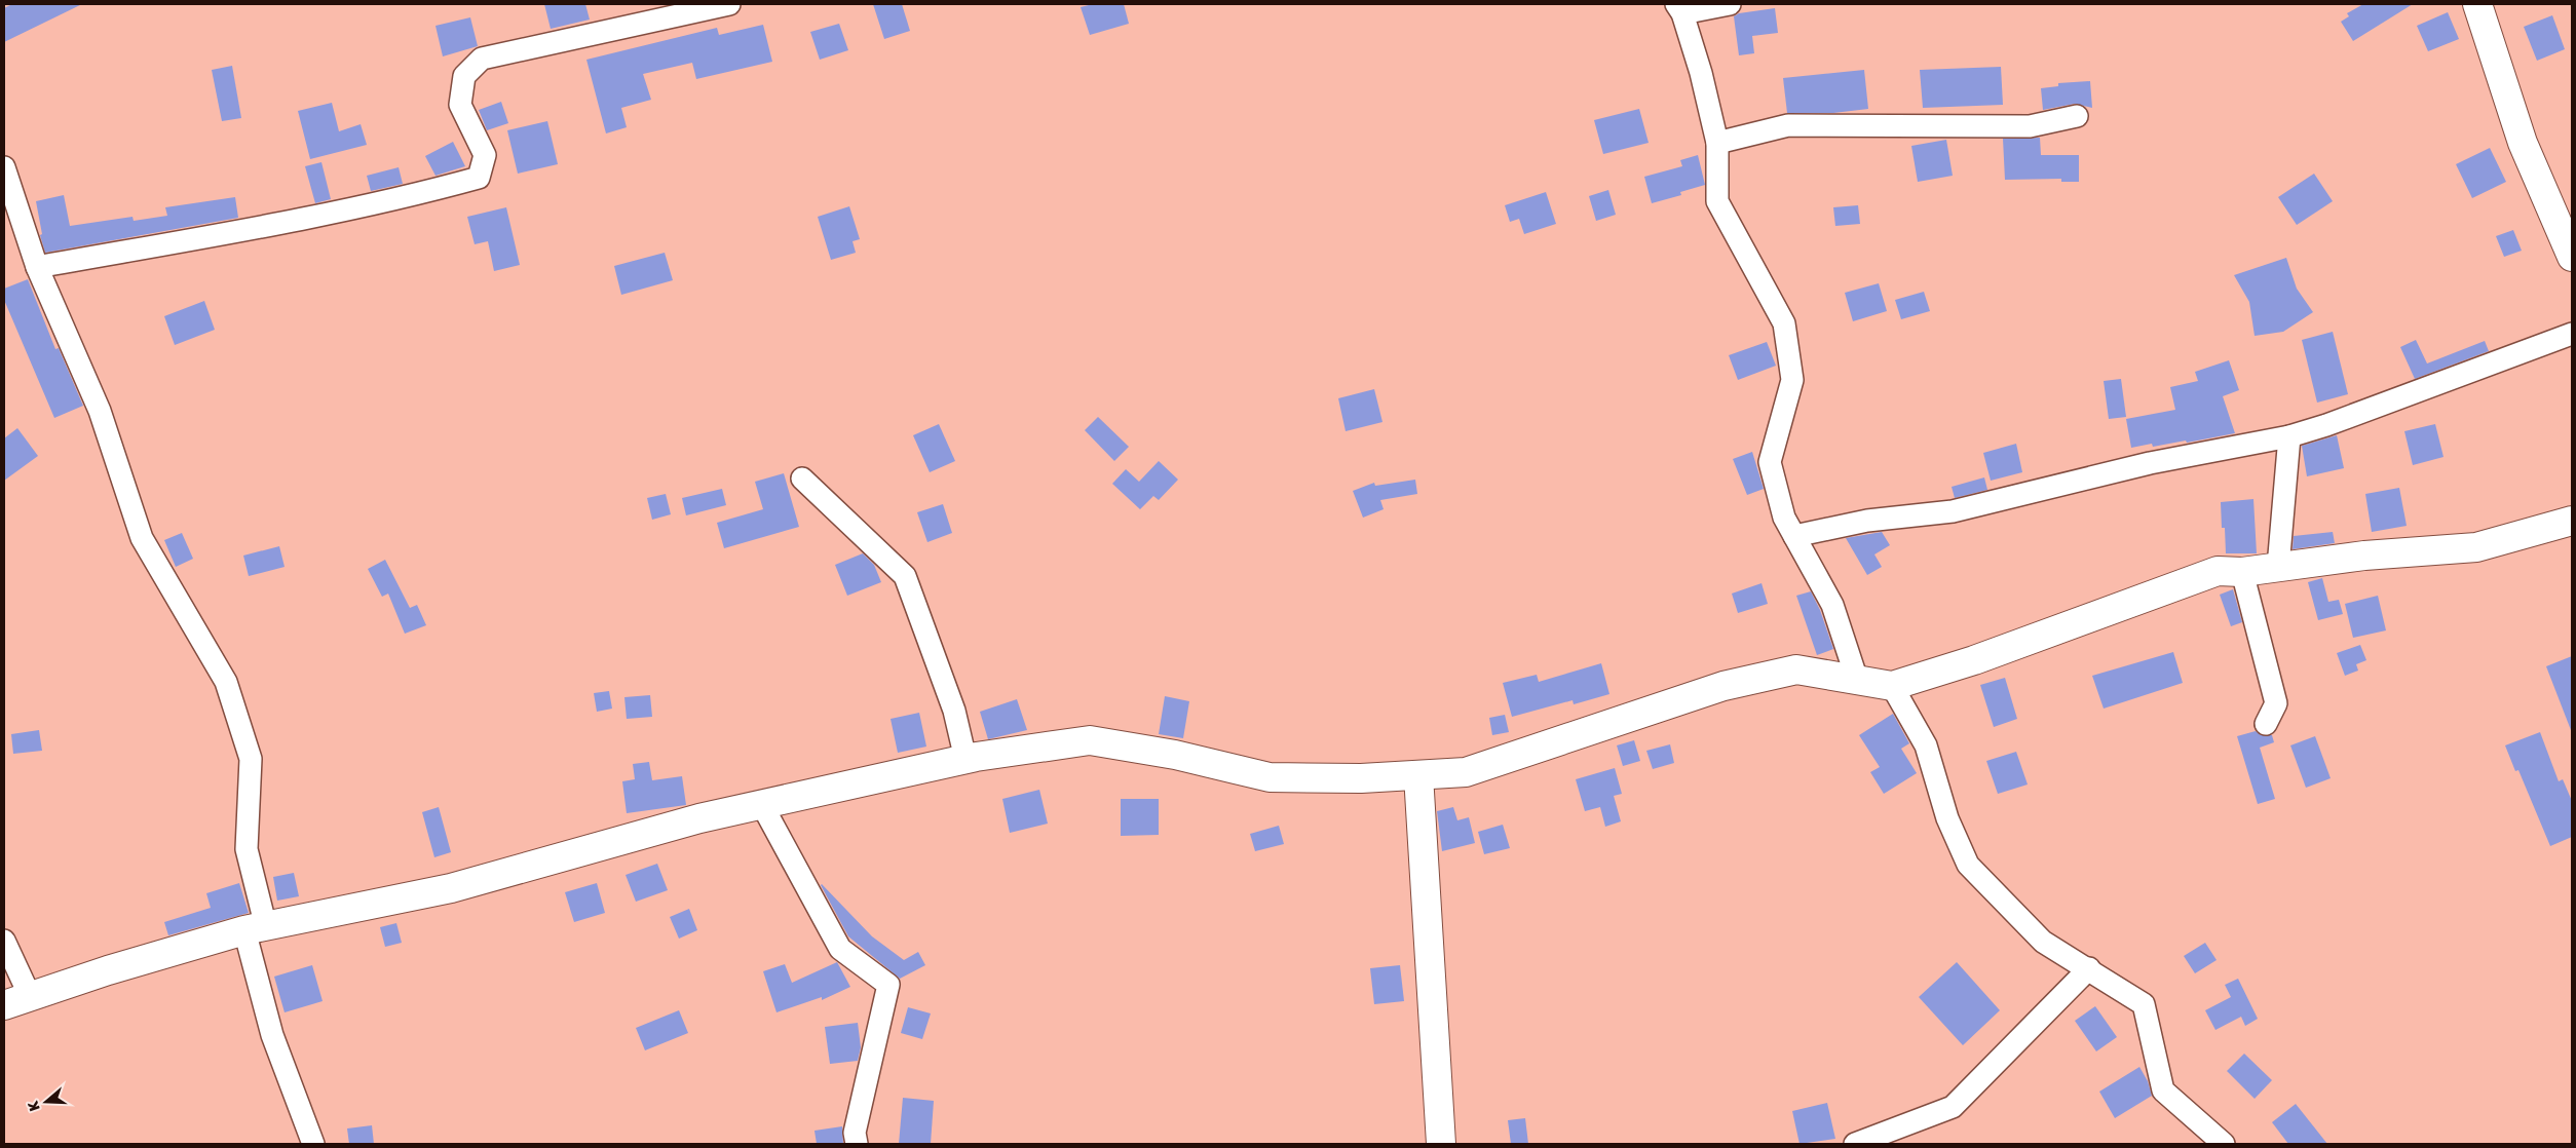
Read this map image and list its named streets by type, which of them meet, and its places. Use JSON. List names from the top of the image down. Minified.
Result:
{"north":"left"}
